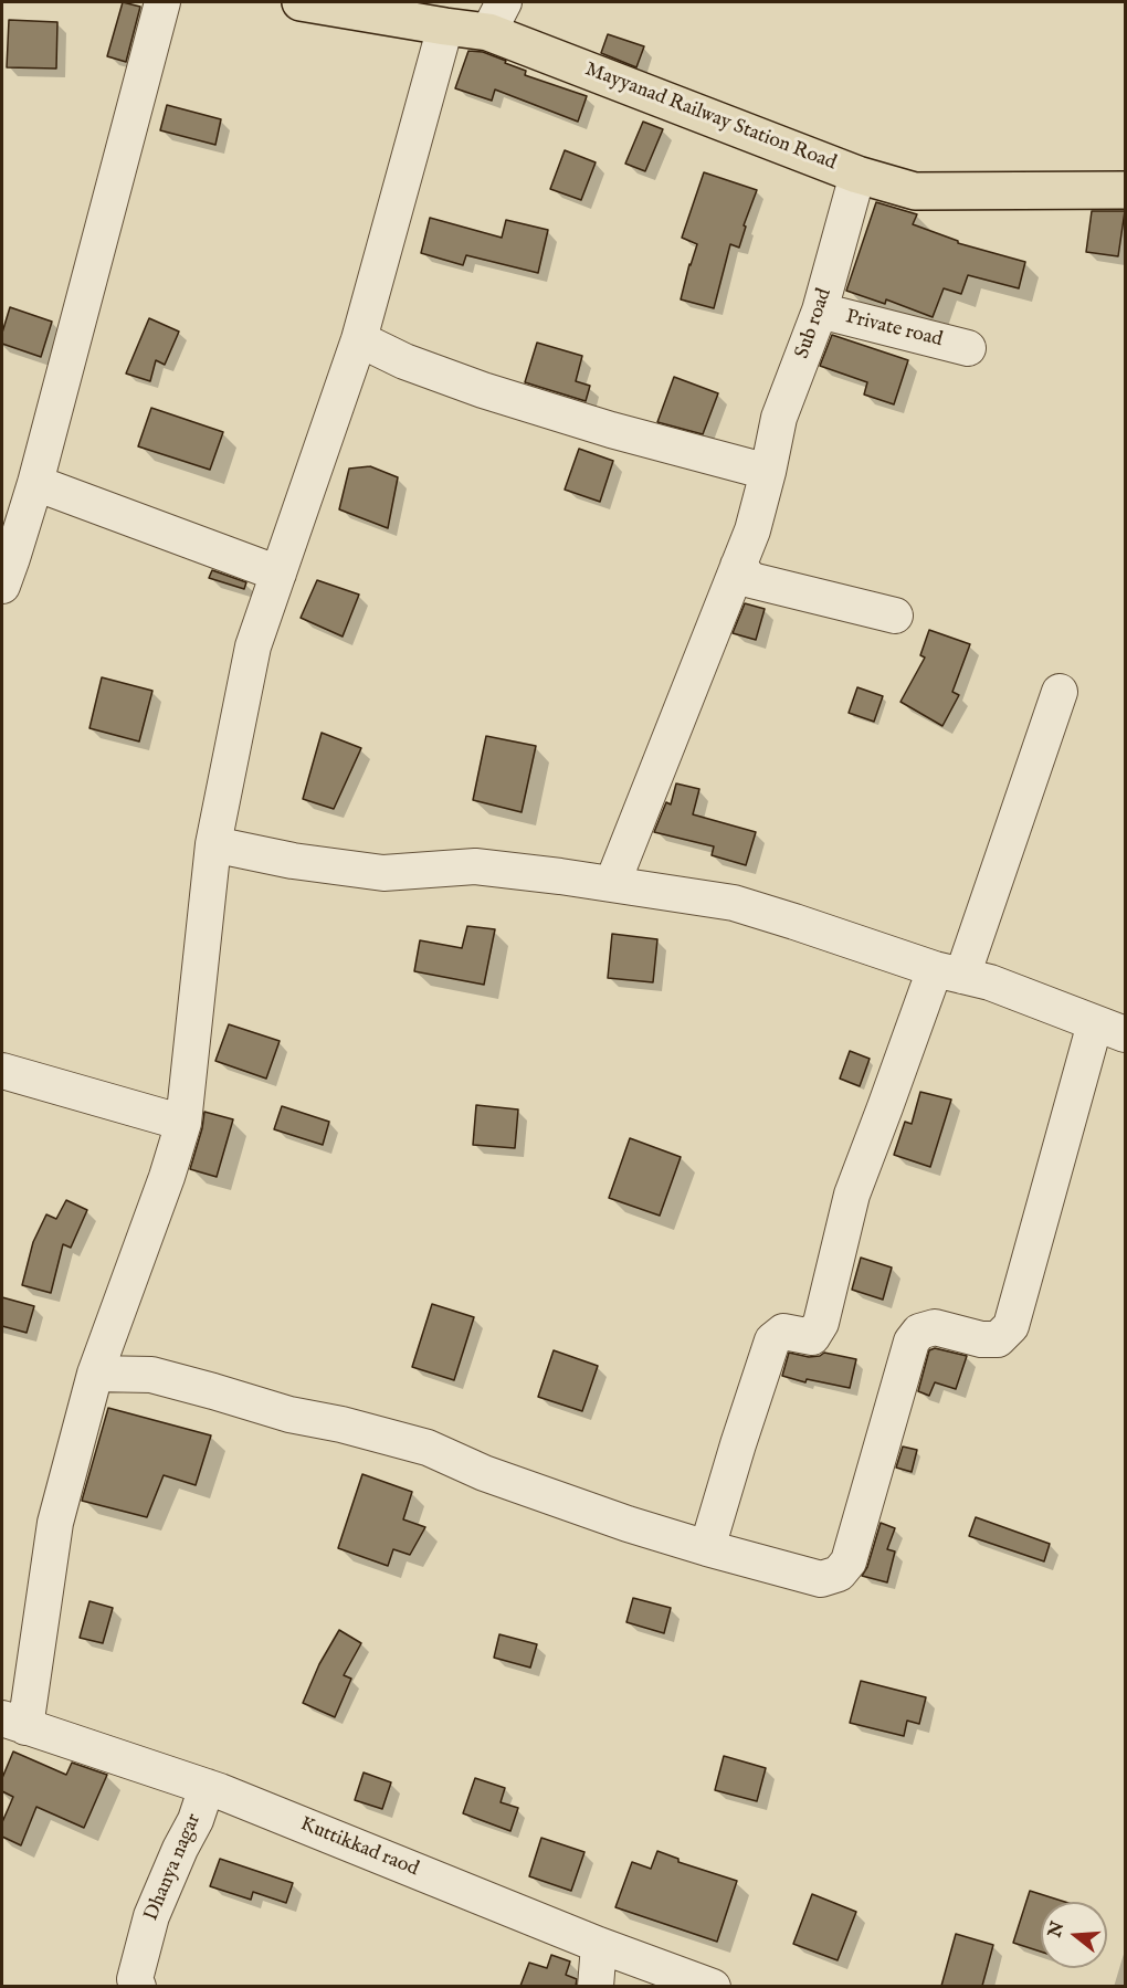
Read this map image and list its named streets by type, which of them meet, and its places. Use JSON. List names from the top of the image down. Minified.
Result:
{"streets":{"main road":["Mayyanad Railway Station Road"],"street":["Sub road","Private road","Kuttikkad raod","Dhanya nagar"]},"crossings":[["Mayyanad Railway Station Road","Sub road"],["Sub road","Private road"],["Kuttikkad raod","Dhanya nagar"]],"north":"left"}
